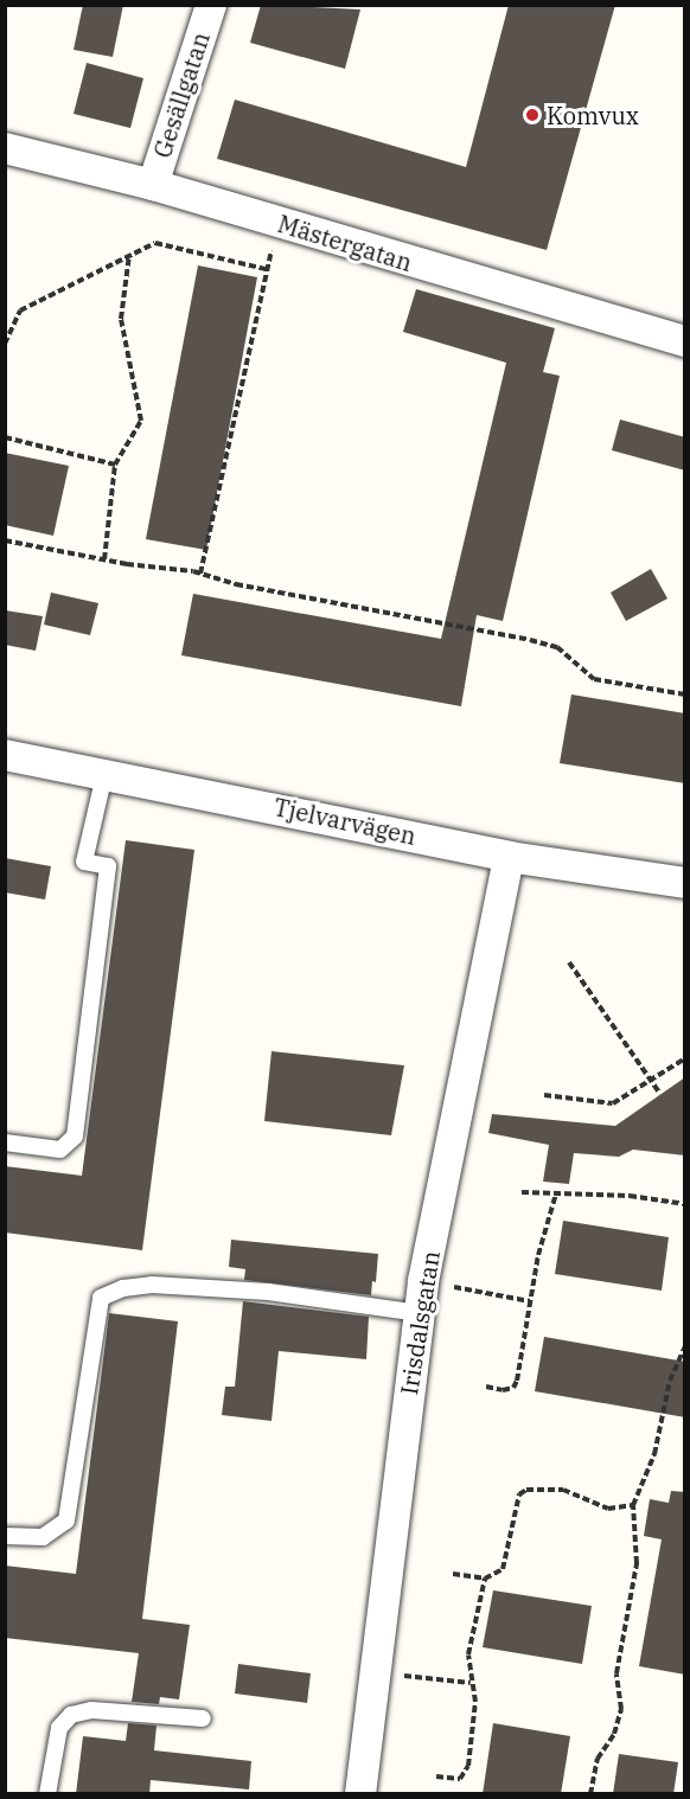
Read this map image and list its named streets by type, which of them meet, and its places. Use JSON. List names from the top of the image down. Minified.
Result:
{"streets":{"street":["Gesällgatan","Mästergatan","Tjelvarvägen","Irisdalsgatan"]},"crossings":[["Gesällgatan","Mästergatan"],["Tjelvarvägen","Irisdalsgatan"]],"places":["Komvux"]}
